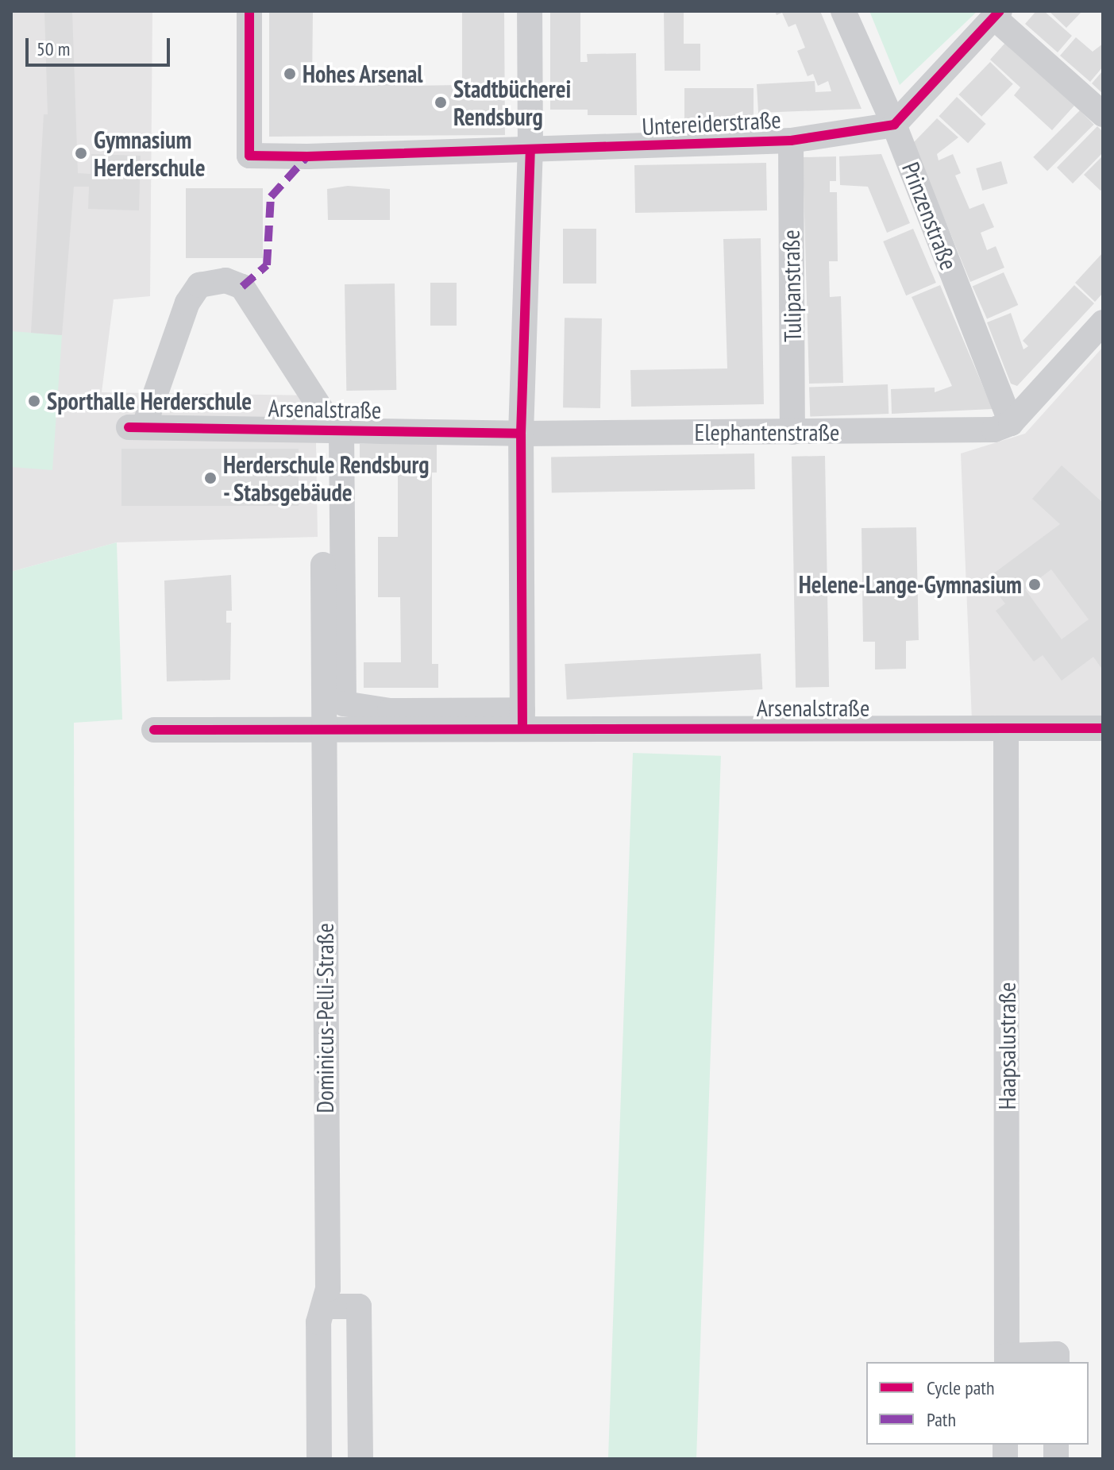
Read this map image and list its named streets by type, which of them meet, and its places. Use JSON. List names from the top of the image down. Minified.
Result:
{"streets":{"street":["Untereiderstraße","Prinzenstraße","Tulipanstraße","Arsenalstraße","Elephantenstraße","Dominicus-Pelli-Straße","Haapsalustraße"]},"crossings":[["Untereiderstraße","Prinzenstraße"],["Untereiderstraße","Tulipanstraße"],["Prinzenstraße","Elephantenstraße"],["Tulipanstraße","Elephantenstraße"],["Arsenalstraße","Elephantenstraße"],["Arsenalstraße","Dominicus-Pelli-Straße"],["Arsenalstraße","Haapsalustraße"]],"places":["Hohes Arsenal","Stadtbücherei Rendsburg","Gymnasium Herderschule","Sporthalle Herderschule","Herderschule Rendsburg - Stabsgebäude","Helene-Lange-Gymnasium"],"legend":["Cycle path","Path"],"scale_bar":"50 m"}
